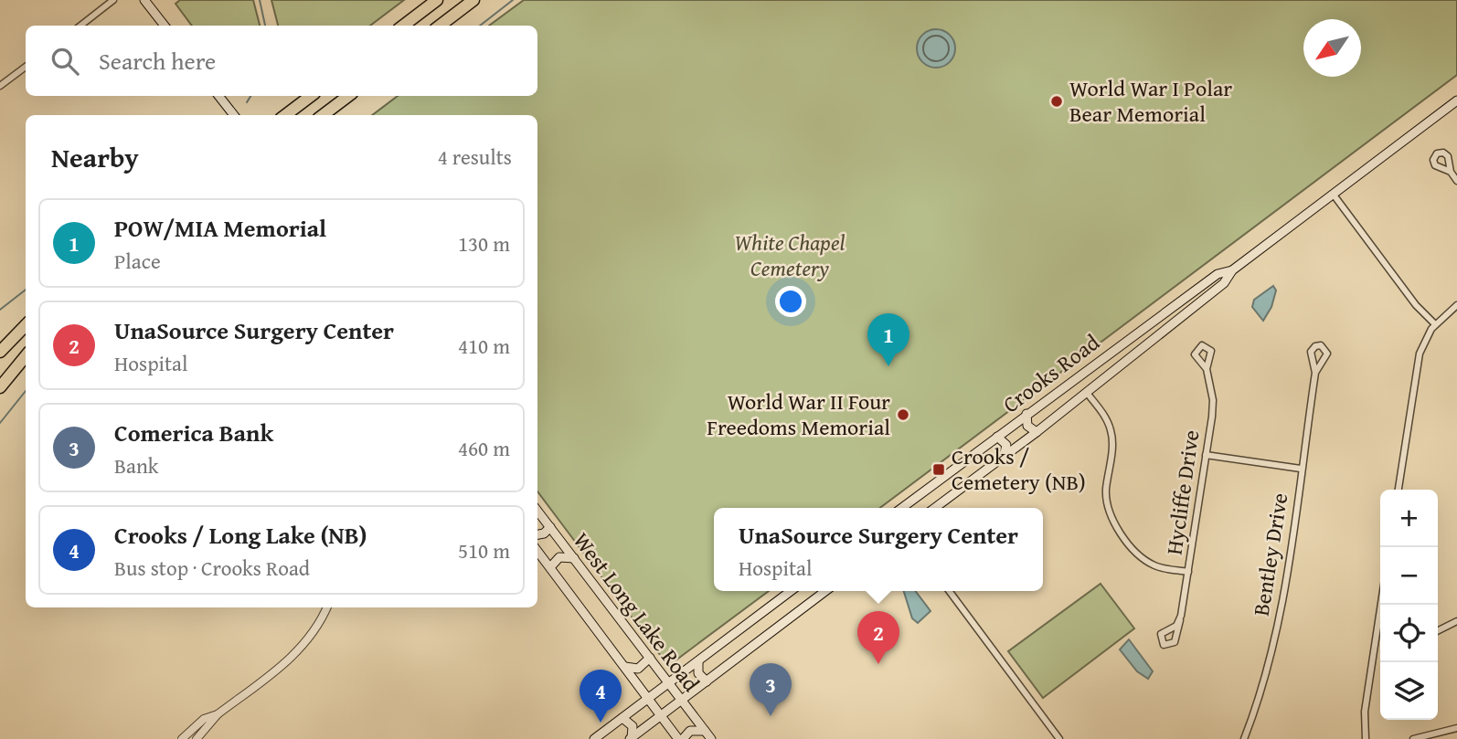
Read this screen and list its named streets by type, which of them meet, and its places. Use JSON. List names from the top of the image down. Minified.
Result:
{"streets":{"main road":["Crooks Road","West Long Lake Road"],"street":["Hycliffe Drive","Bentley Drive"]},"parks":["White Chapel Cemetery"],"places":{"other":["World War I Polar Bear Memorial","World War II Four Freedoms Memorial"],"transit":["Crooks / Cemetery (NB)"]},"north":"bottom left","page":{"search":"Search here","heading":["Nearby","4 results"],"list":[{"mark":"1","name":"POW/MIA Memorial","note":"Place","value":"130 m"},{"mark":"2","name":"UnaSource Surgery Center","note":"Hospital","value":"410 m"},{"mark":"3","name":"Comerica Bank","note":"Bank","value":"460 m"},{"mark":"4","name":"Crooks / Long Lake (NB)","note":"Bus stop · Crooks Road","value":"510 m"}],"pins":["1","2","3","4"],"map_buttons":["+","−"],"popup":["UnaSource Surgery Center","Hospital"]}}
